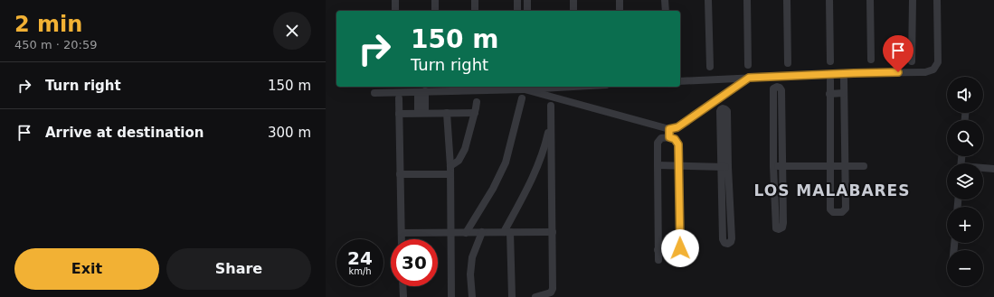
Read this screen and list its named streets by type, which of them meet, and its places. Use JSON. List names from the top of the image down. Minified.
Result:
{"districts":["LOS MALABARES"],"page":{"heading":["2 min","450 m · 20:59"],"turn":["150 m","Turn right"],"list":[{"name":"Turn right","value":"150 m"},{"name":"Arrive at destination","value":"300 m"}],"map_buttons":["+","−"],"speed":"24 km/h","limit":"30","buttons":["Exit","Share"]}}
